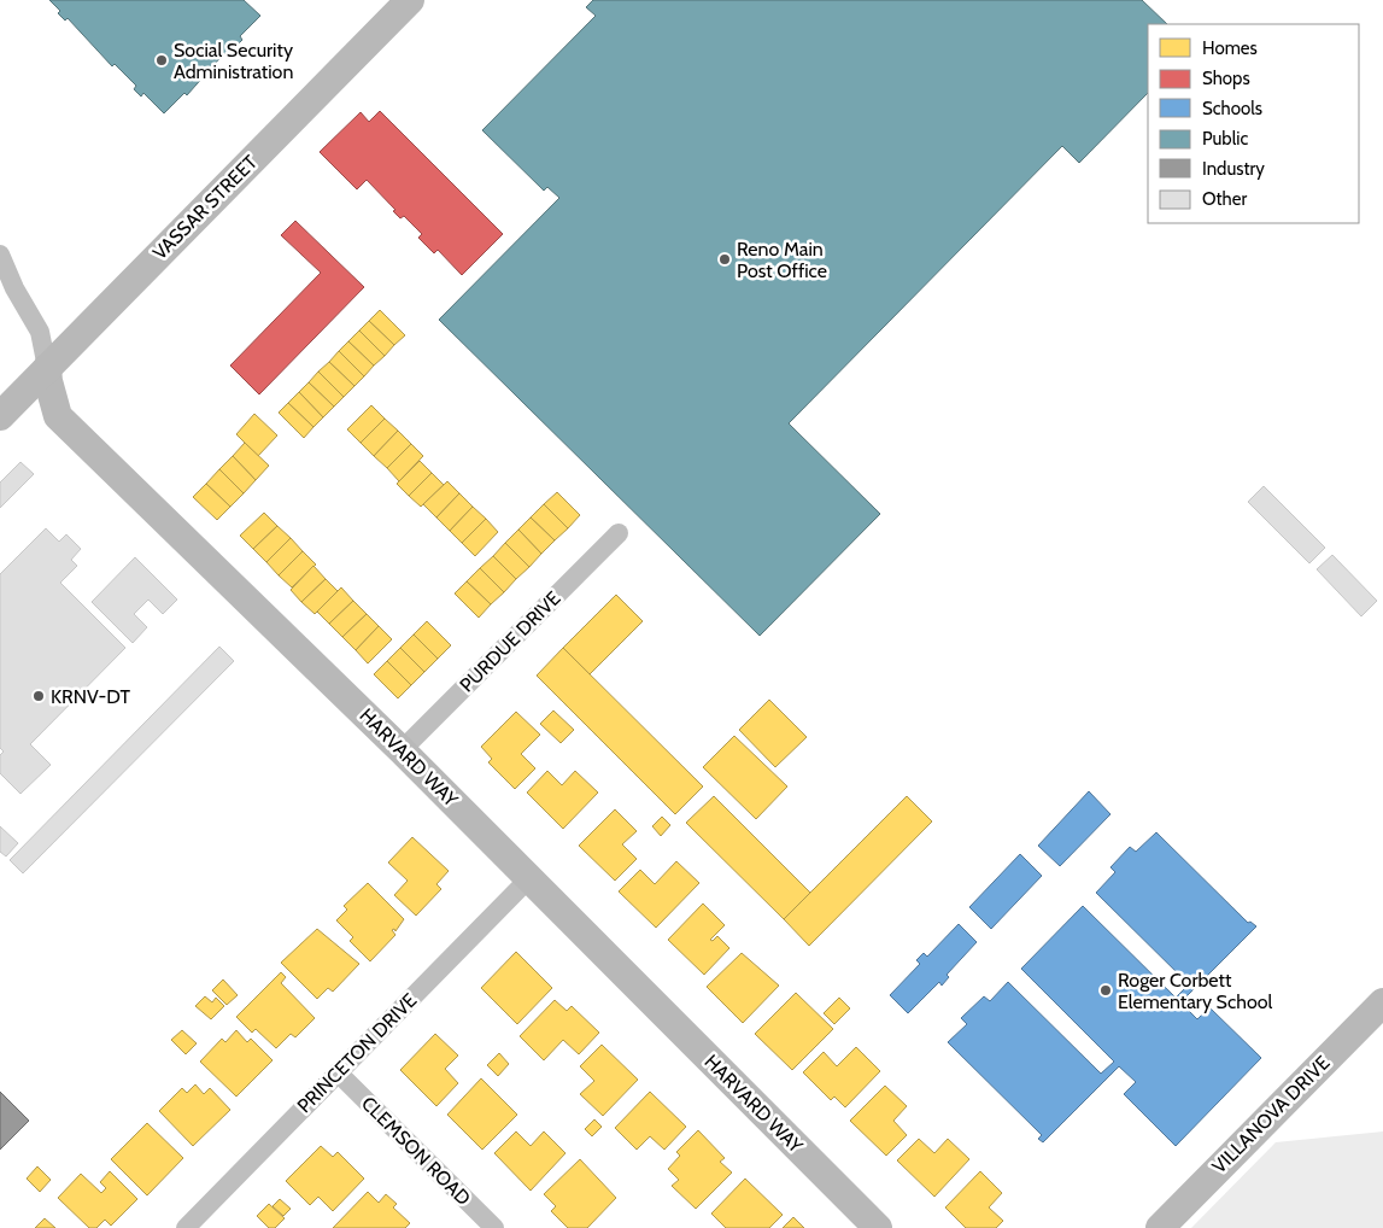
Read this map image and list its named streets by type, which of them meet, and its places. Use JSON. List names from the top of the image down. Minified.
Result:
{"streets":{"street":["VASSAR STREET","PURDUE DRIVE","HARVARD WAY","PRINCETON DRIVE","VILLANOVA DRIVE","CLEMSON ROAD"]},"crossings":[["VASSAR STREET","HARVARD WAY"],["PURDUE DRIVE","HARVARD WAY"],["HARVARD WAY","PRINCETON DRIVE"],["PRINCETON DRIVE","CLEMSON ROAD"]],"places":["Social Security Administration","Reno Main Post Office","KRNV-DT","Roger Corbett Elementary School"],"legend":["Homes","Shops","Schools","Public","Industry","Other"]}
